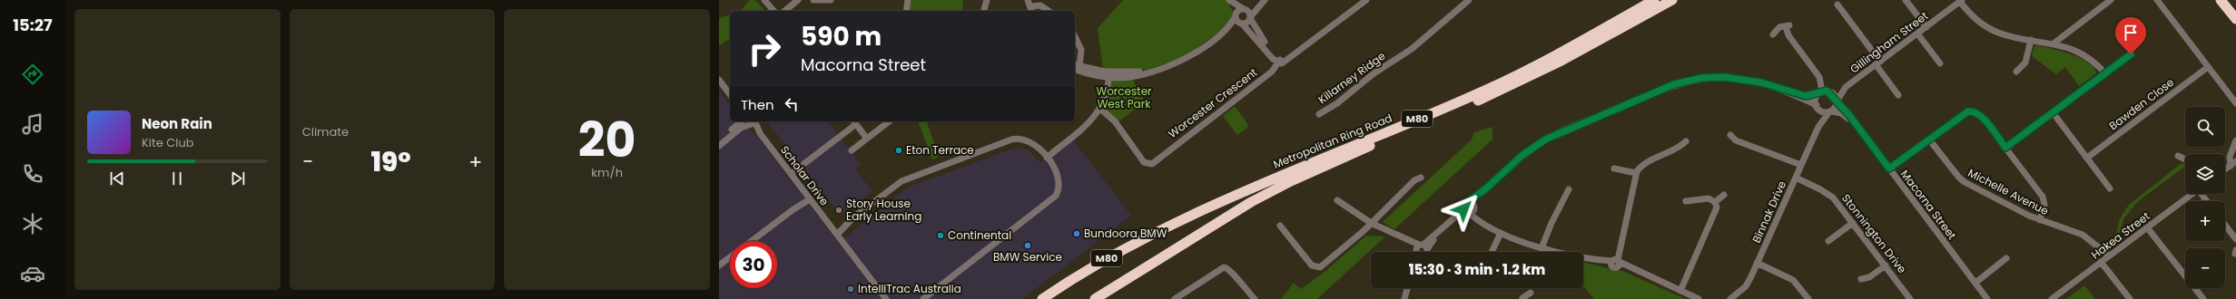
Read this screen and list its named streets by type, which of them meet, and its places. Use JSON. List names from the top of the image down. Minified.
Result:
{"streets":{"highway":["M80","Metropolitan Ring Road"],"street":["Gillingham Street","Killarney Ridge","Worcester Crescent","Bawden Close","Scholar Drive","Michelle Avenue","Macorna Street","Binnak Drive","Stonnington Drive","Hakea Street"]},"crossings":[["Gillingham Street","Macorna Street"],["Gillingham Street","Binnak Drive"],["Michelle Avenue","Hakea Street"],["Macorna Street","Binnak Drive"],["Binnak Drive","Stonnington Drive"]],"parks":["Worcester West Park"],"places":["Eton Terrace","Story House Early Learning","Bundoora BMW","Continental","BMW Service","IntelliTrac Australia"],"page":{"tabs":"15:27","tile":["Climate",["20","km/h"]],"turn":["590 m","Macorna Street"],"then":"Then","map_buttons":["+","−"],"song":["Neon Rain","Kite Club"],"heat":["−","19°","+"],"limit":"30","trip":"15:30 · 3 min · 1.2 km"}}
